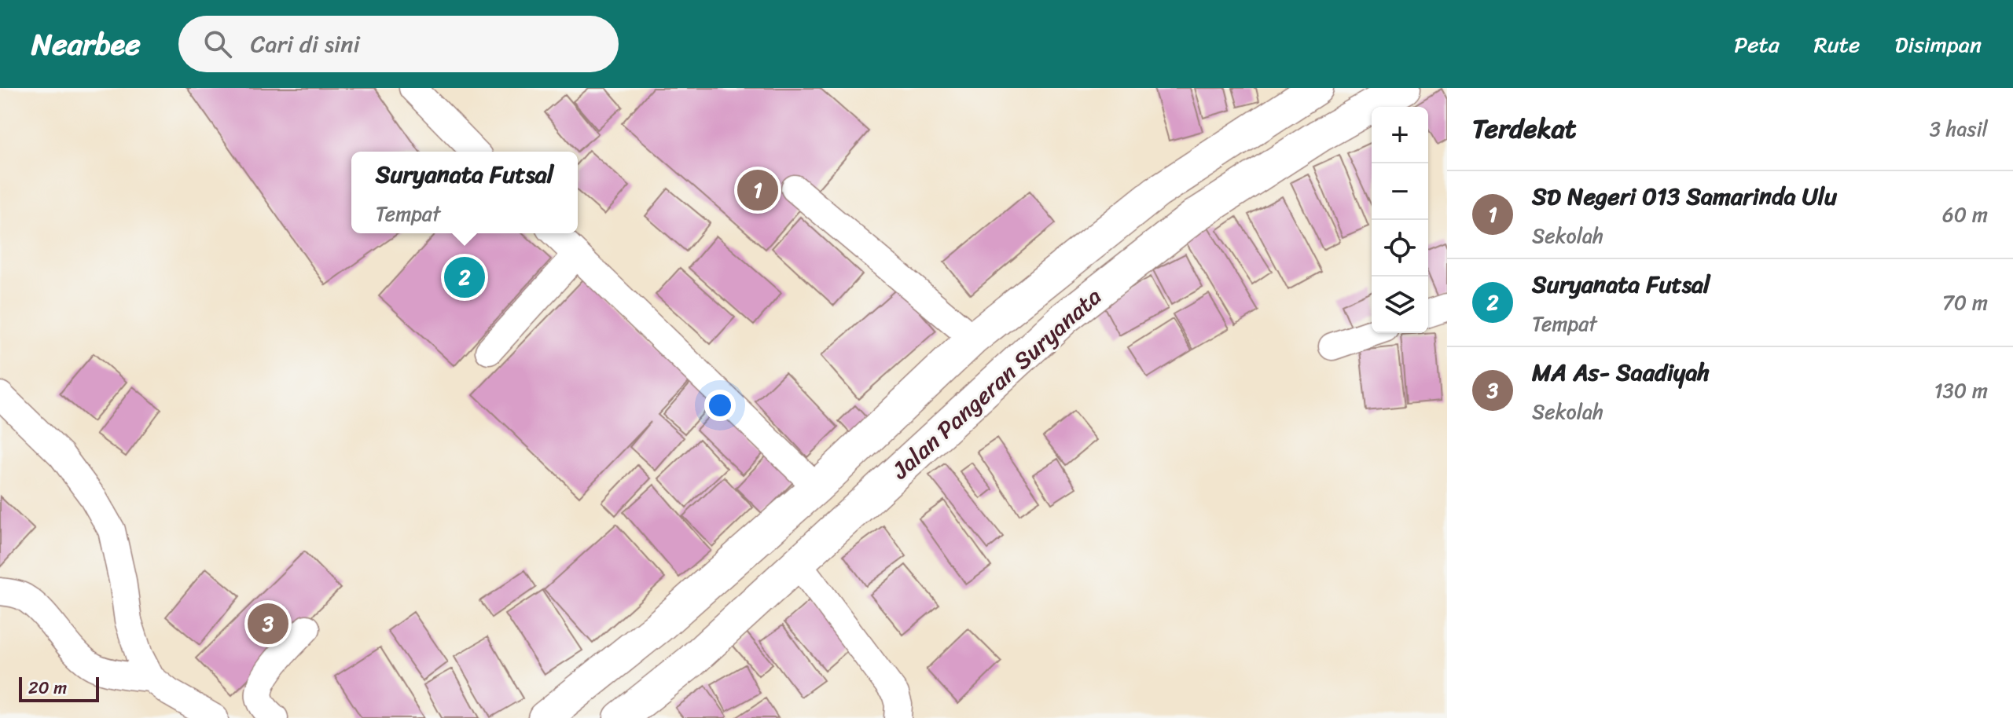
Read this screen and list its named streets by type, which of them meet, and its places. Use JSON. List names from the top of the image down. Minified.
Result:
{"streets":{"main road":["Jalan Pangeran Suryanata"]},"scale_bar":"20 m","page":{"header":"Nearbee","search":"Cari di sini","nav":["Peta","Rute","Disimpan"],"heading":["Terdekat","3 hasil"],"map_buttons":["+","−"],"popup":["Suryanata Futsal","Tempat"],"pins":["1","2","3"],"list":[{"mark":"1","name":"SD Negeri 013 Samarinda Ulu","note":"Sekolah","value":"60 m"},{"mark":"2","name":"Suryanata Futsal","note":"Tempat","value":"70 m"},{"mark":"3","name":"MA As- Saadiyah","note":"Sekolah","value":"130 m"}],"scale":"20 m"}}
